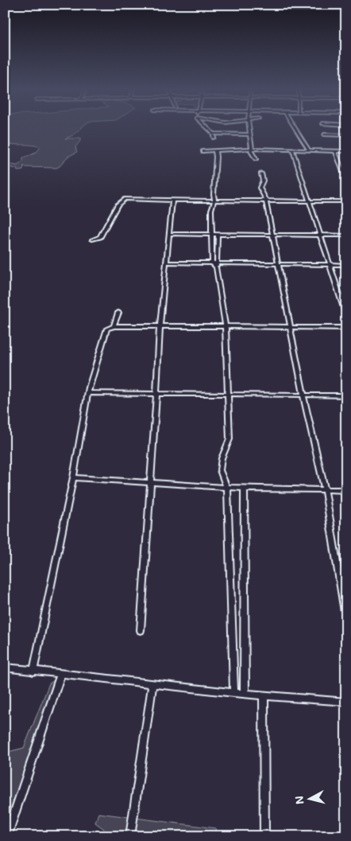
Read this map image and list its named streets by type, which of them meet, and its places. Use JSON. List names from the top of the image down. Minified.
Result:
{"north":"left"}
